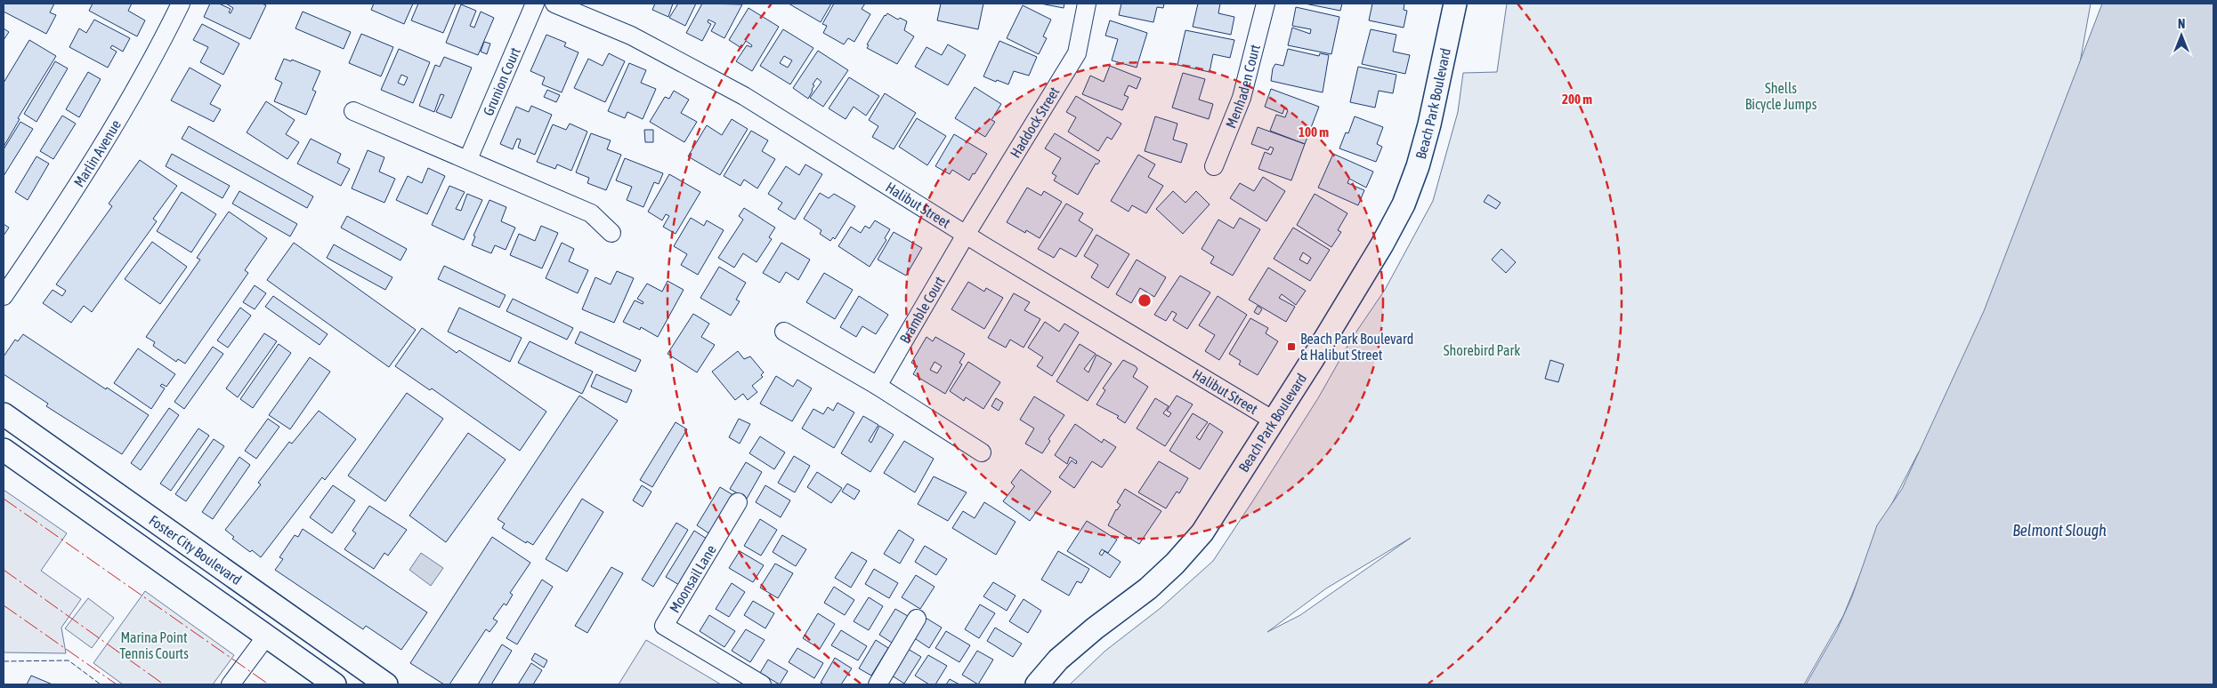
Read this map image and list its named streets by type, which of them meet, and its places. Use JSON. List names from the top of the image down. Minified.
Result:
{"streets":{"main road":["Beach Park Boulevard","Foster City Boulevard"],"street":["Grunion Court","Menhaden Court","Haddock Street","Marlin Avenue","Halibut Street","Bramble Court","Moonsail Lane"]},"crossings":[["Beach Park Boulevard","Halibut Street"],["Haddock Street","Halibut Street"],["Haddock Street","Bramble Court"],["Halibut Street","Bramble Court"]],"water":["Belmont Slough"],"parks":["Shells Bicycle Jumps","Shorebird Park","Marina Point Tennis Courts"],"places":{"transit":["Beach Park Boulevard & Halibut Street"]},"north":"top","rings":["200 m","100 m"]}
